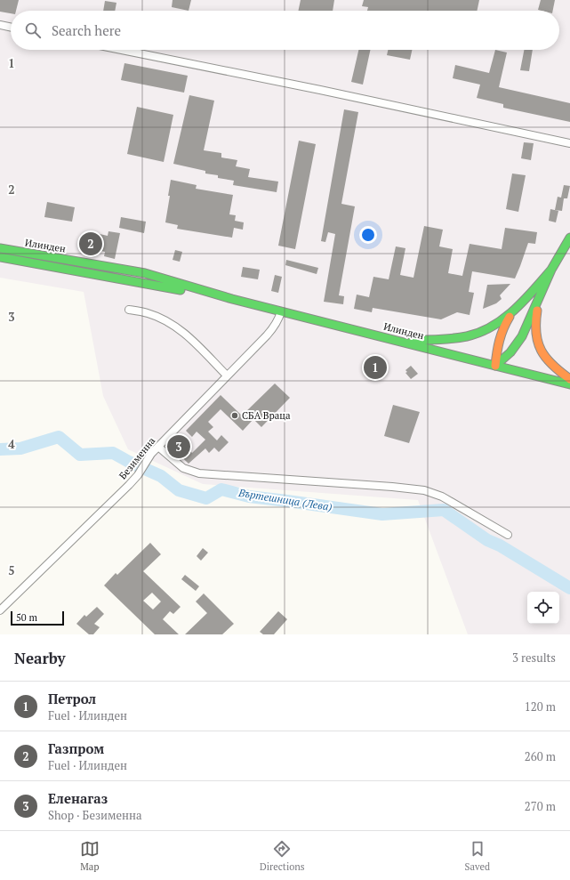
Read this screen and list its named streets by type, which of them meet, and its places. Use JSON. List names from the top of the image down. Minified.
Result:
{"streets":{"main road":["Илинден"],"street":["Безименна"]},"crossings":[["Илинден","Безименна"]],"water":["Въртешница (Лева)"],"places":["СБА Враца"],"scale_bar":"50 m","page":{"search":"Search here","pins":["2","1","3"],"scale":"50 m","heading":["Nearby","3 results"],"list":[{"mark":"1","name":"Петрол","note":"Fuel · Илинден","value":"120 m"},{"mark":"2","name":"Газпром","note":"Fuel · Илинден","value":"260 m"},{"mark":"3","name":"Еленагаз","note":"Shop · Безименна","value":"270 m"}],"nav":["Map","Directions","Saved"]},"grid":{"rows":["1","2","3","4","5"]}}
